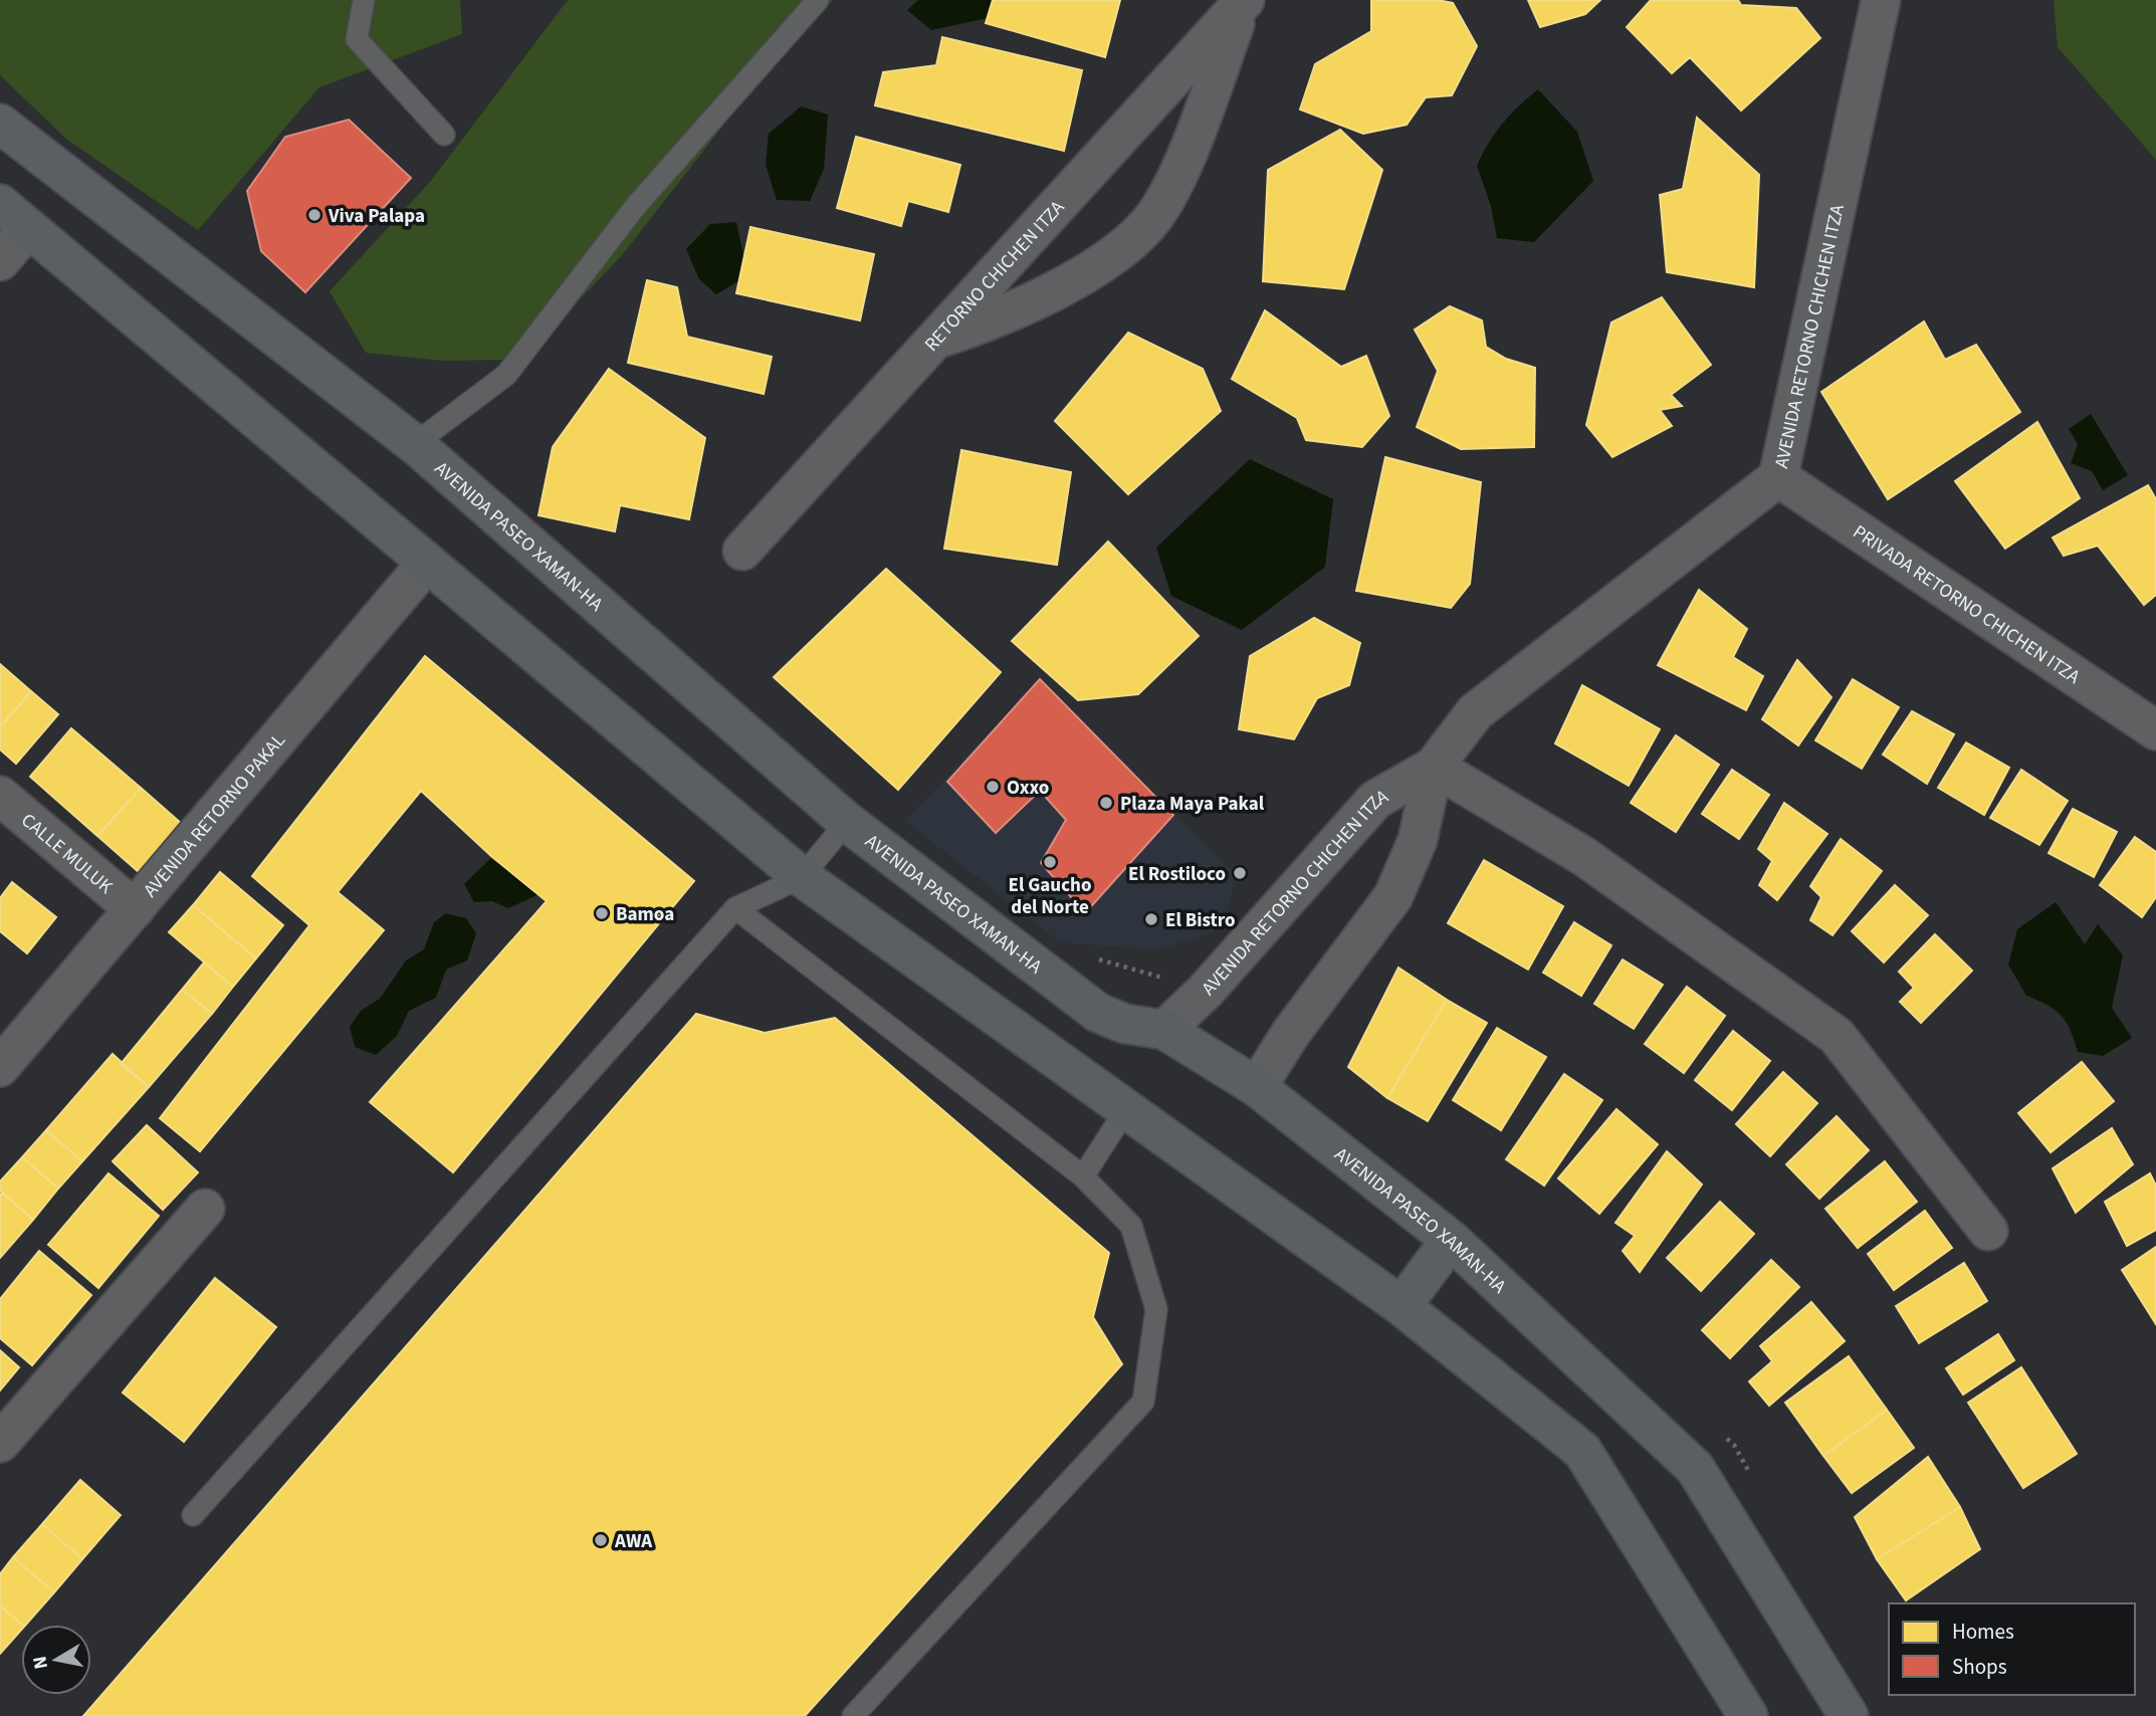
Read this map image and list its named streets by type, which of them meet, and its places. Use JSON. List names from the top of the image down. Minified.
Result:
{"streets":{"main road":["AVENIDA PASEO XAMAN-HA"],"street":["RETORNO CHICHEN ITZA","AVENIDA RETORNO CHICHEN ITZA","PRIVADA RETORNO CHICHEN ITZA","AVENIDA RETORNO PAKAL","CALLE MULUK"]},"crossings":[["AVENIDA RETORNO CHICHEN ITZA","AVENIDA PASEO XAMAN-HA"],["AVENIDA RETORNO CHICHEN ITZA","PRIVADA RETORNO CHICHEN ITZA"],["AVENIDA RETORNO PAKAL","CALLE MULUK"]],"places":["Viva Palapa","Oxxo","Plaza Maya Pakal","El Gaucho del Norte","El Rostiloco","Bamoa","El Bistro","AWA"],"legend":["Homes","Shops"],"north":"left"}
